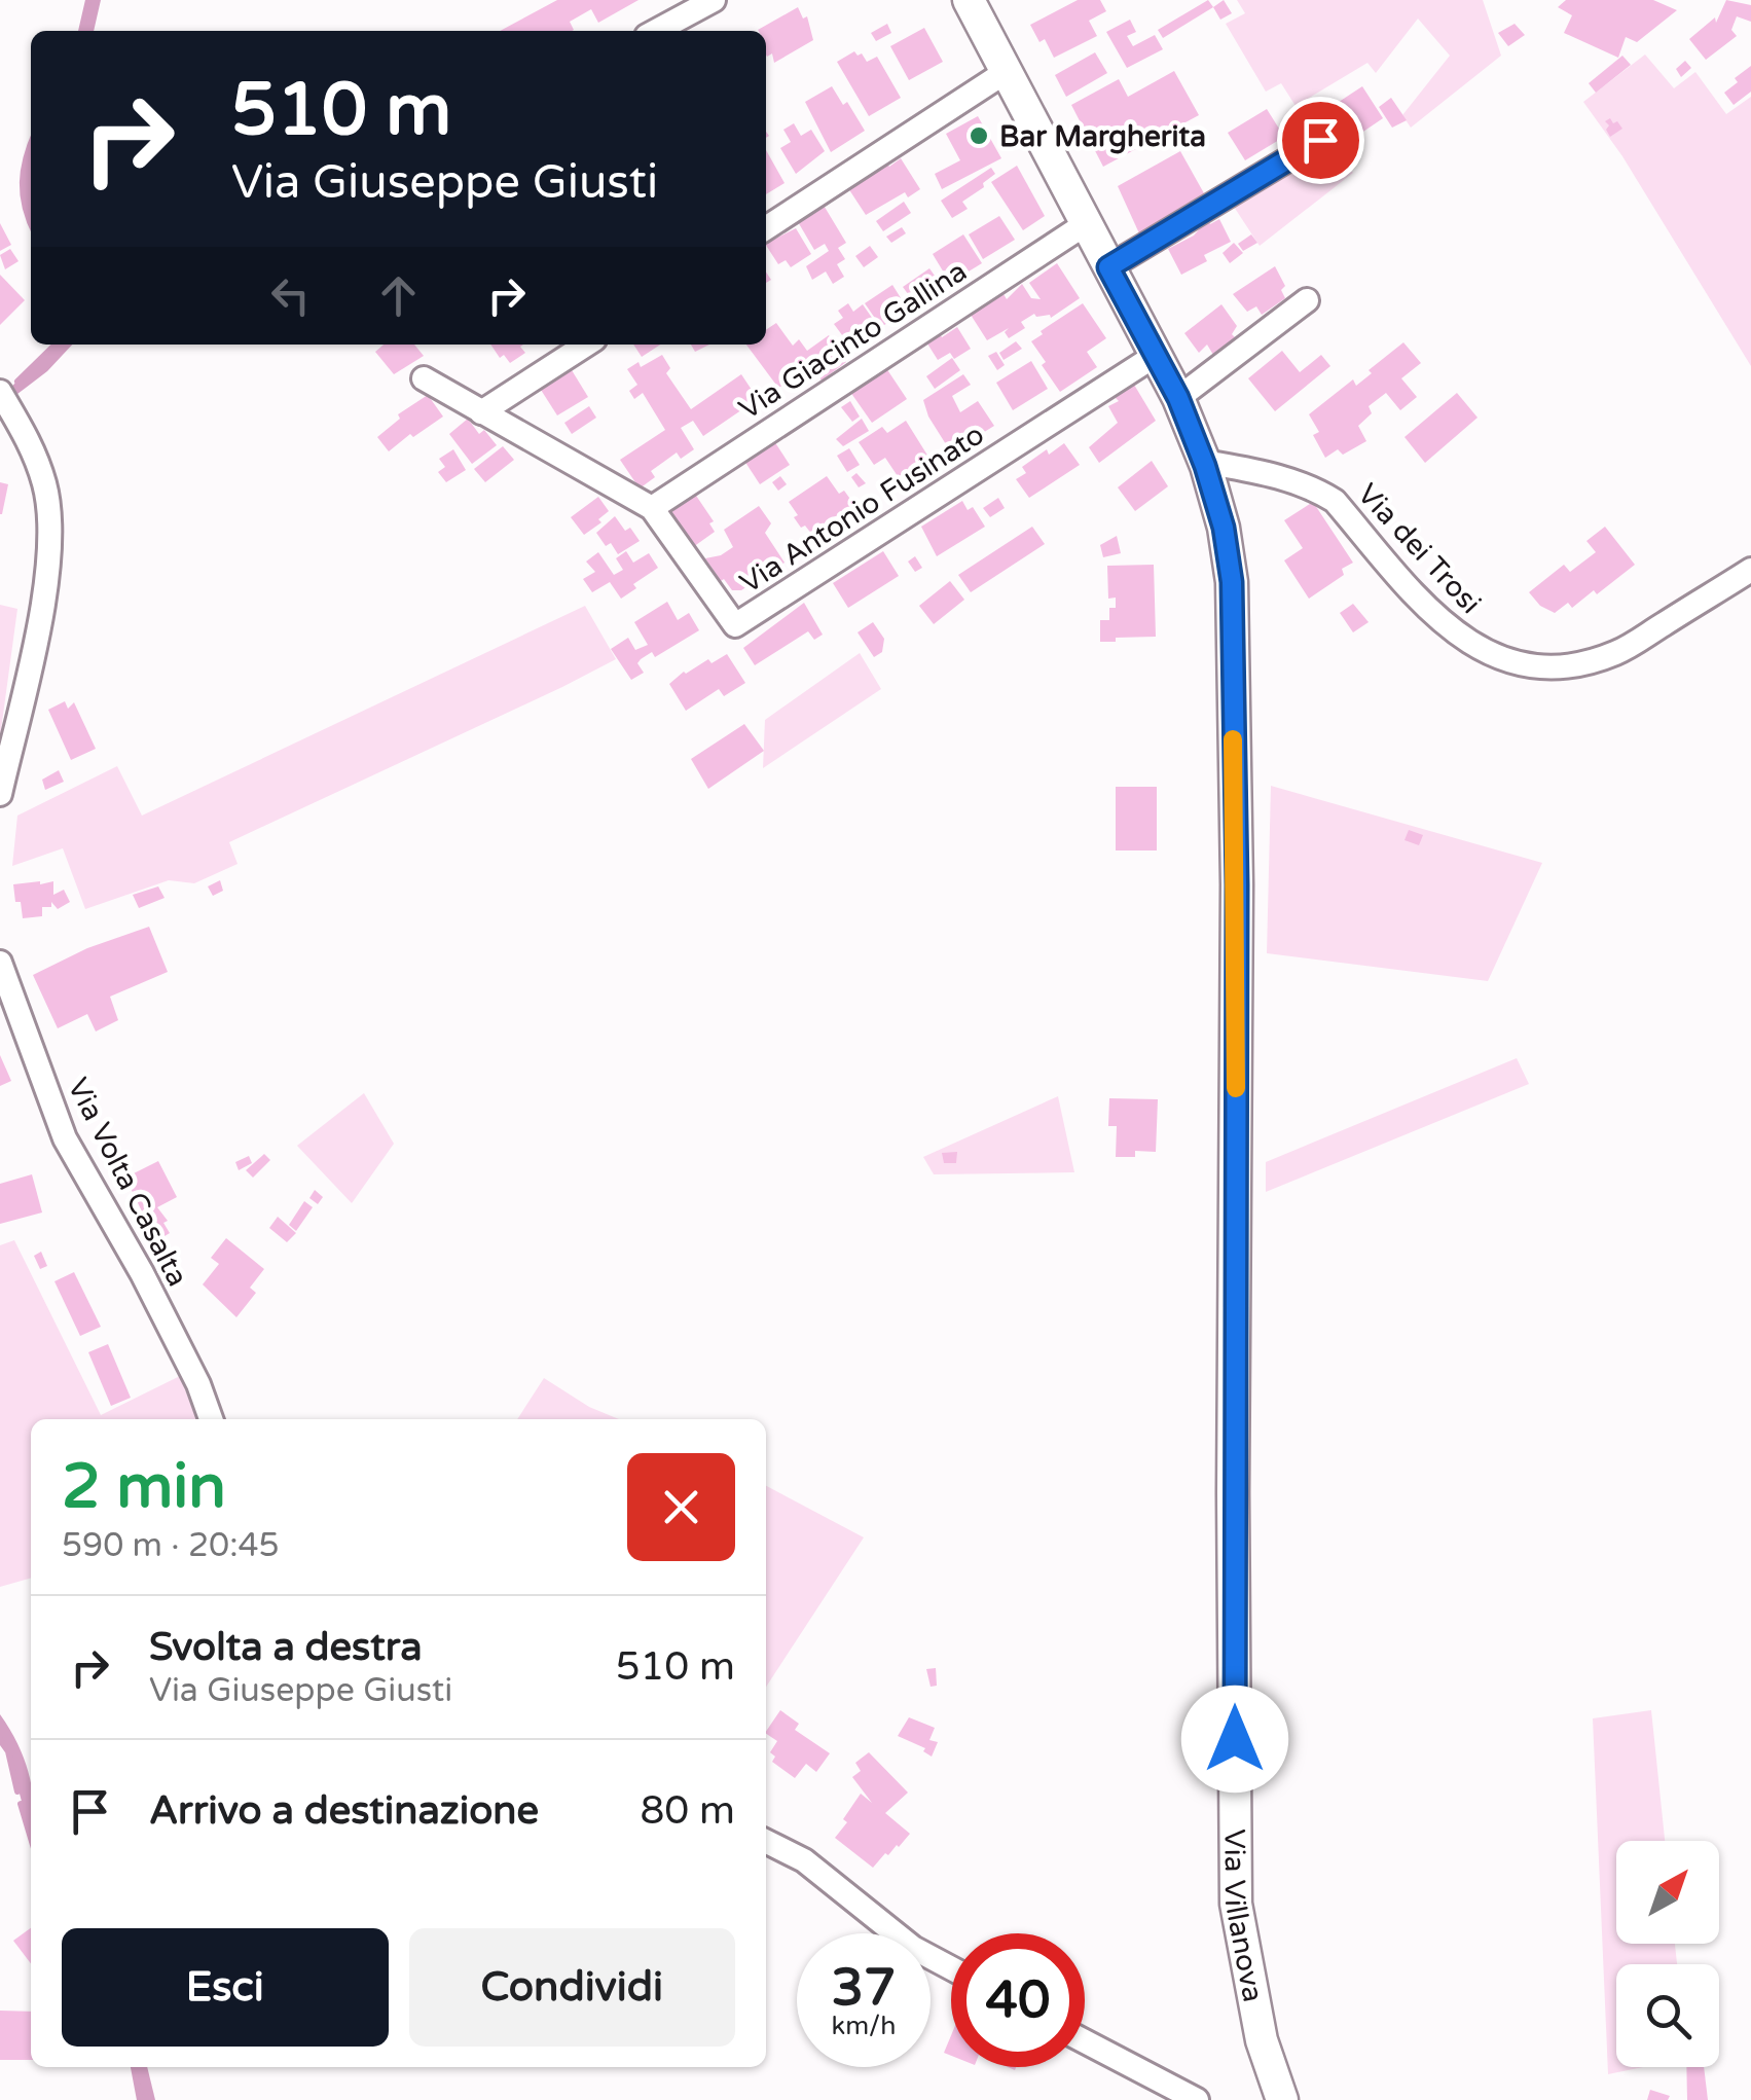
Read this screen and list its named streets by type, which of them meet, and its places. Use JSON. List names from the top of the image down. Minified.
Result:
{"streets":{"street":["Via Giacinto Gallina","Via Antonio Fusinato","Via dei Trosi","Via Volta Casalta","Via Villanova"]},"crossings":[["Via Giacinto Gallina","Via Antonio Fusinato"],["Via Giacinto Gallina","Via Villanova"],["Via Antonio Fusinato","Via Villanova"],["Via dei Trosi","Via Villanova"]],"places":["Bar Margherita"],"north":"top right","page":{"turn":["510 m","Via Giuseppe Giusti"],"heading":["2 min","590 m · 20:45"],"list":[{"name":"Svolta a destra","note":"Via Giuseppe Giusti","value":"510 m"},{"name":"Arrivo a destinazione","value":"80 m"}],"buttons":["Esci","Condividi"],"speed":"37 km/h","limit":"40"}}
